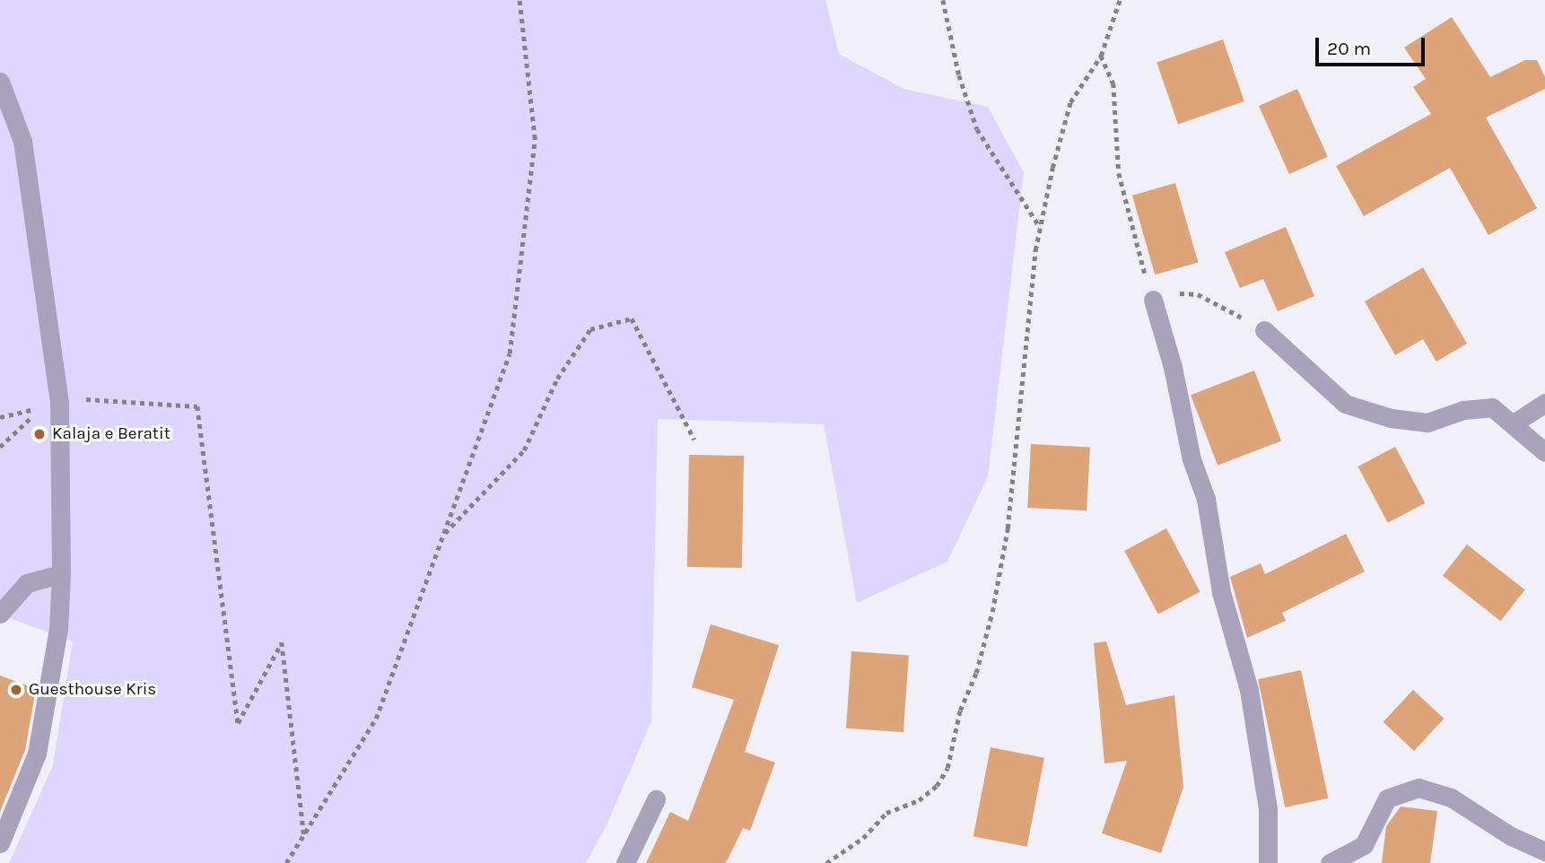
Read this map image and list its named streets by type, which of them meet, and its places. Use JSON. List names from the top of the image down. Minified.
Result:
{"places":["Kalaja e Beratit","Guesthouse Kris"],"scale_bar":"20 m"}
